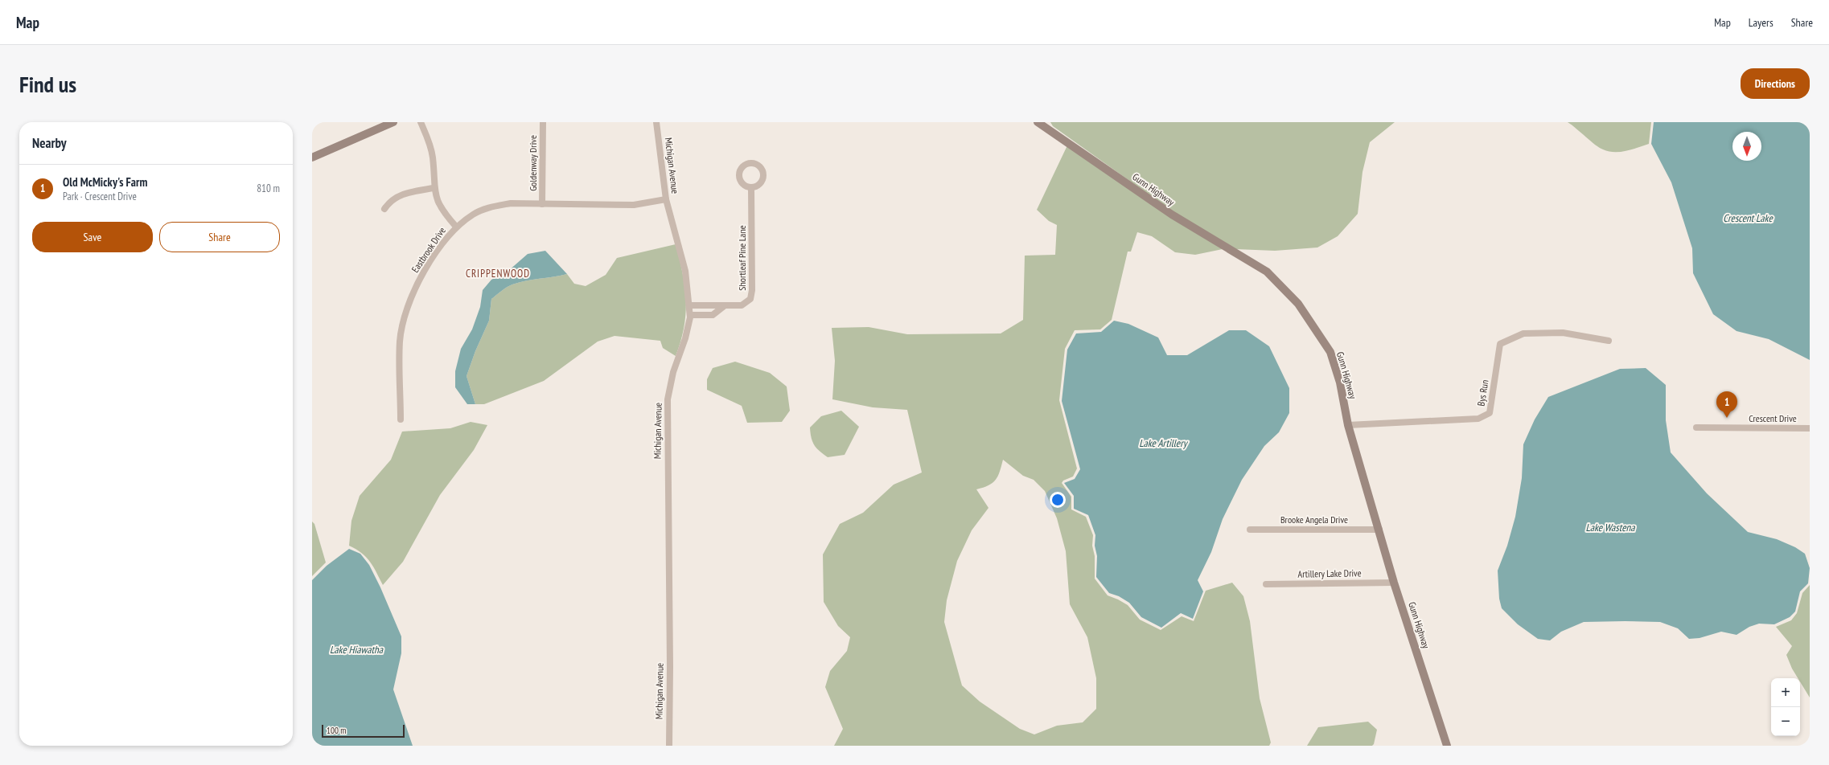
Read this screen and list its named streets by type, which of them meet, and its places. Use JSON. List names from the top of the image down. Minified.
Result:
{"streets":{"main road":["Gunn Highway"],"street":["Goldenway Drive","Michigan Avenue","Eastbrook Drive","Shortleaf Pine Lane","Bys Run","Crescent Drive","Brooke Angela Drive","Artillery Lake Drive"]},"crossings":[["Goldenway Drive","Eastbrook Drive"],["Michigan Avenue","Eastbrook Drive"],["Michigan Avenue","Shortleaf Pine Lane"],["Gunn Highway","Bys Run"],["Gunn Highway","Brooke Angela Drive"],["Gunn Highway","Artillery Lake Drive"]],"districts":["CRIPPENWOOD"],"water":["Crescent Lake","Lake Artillery","Lake Wastena","Lake Hiawatha"],"scale_bar":"100 m","north":"bottom","page":{"header":"Map","nav":["Map","Layers","Share"],"buttons":["Directions",["Save","Share"]],"title":"Find us","heading":"Nearby","list":[{"mark":"1","name":"Old McMicky's Farm","note":"Park · Crescent Drive","value":"810 m"}],"pins":"1","map_buttons":["+","−"],"scale":"100 m"}}
